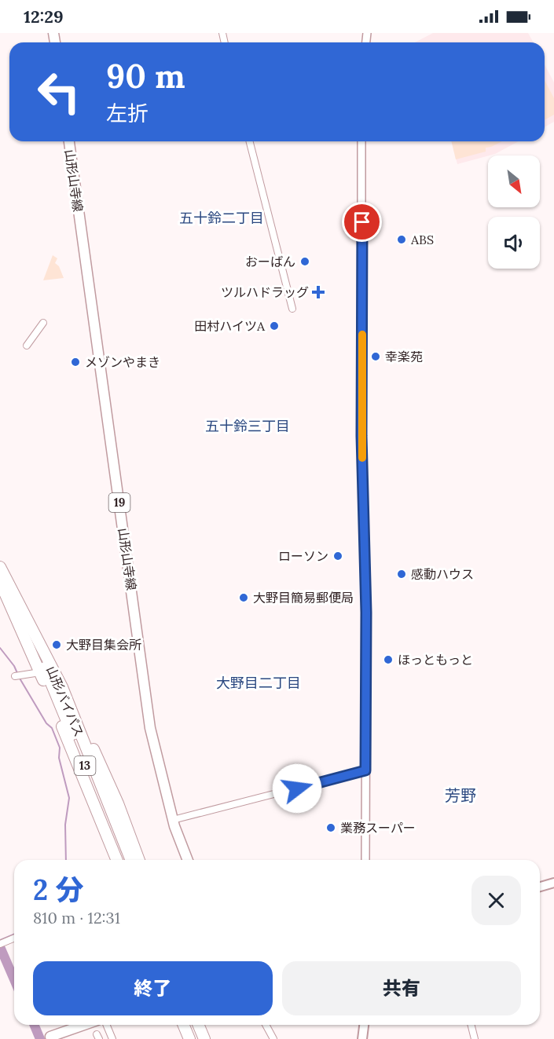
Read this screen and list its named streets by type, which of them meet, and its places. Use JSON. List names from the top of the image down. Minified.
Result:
{"streets":{"highway":["山形バイパス","13"],"main road":["山形山寺線","19"]},"districts":["五十鈴二丁目","五十鈴三丁目","大野目二丁目","芳野"],"places":{"other":["ABS","おーばん","田村ハイツA","幸楽苑","メゾンやまき","ローソン","感動ハウス","大野目簡易郵便局","大野目集会所","ほっともっと","業務スーパー"],"health":["ツルハドラッグ"]},"north":"bottom right","page":{"status":"12:29","turn":["90 m","左折"],"heading":["2 分","810 m · 12:31"],"buttons":["終了","共有"]}}
